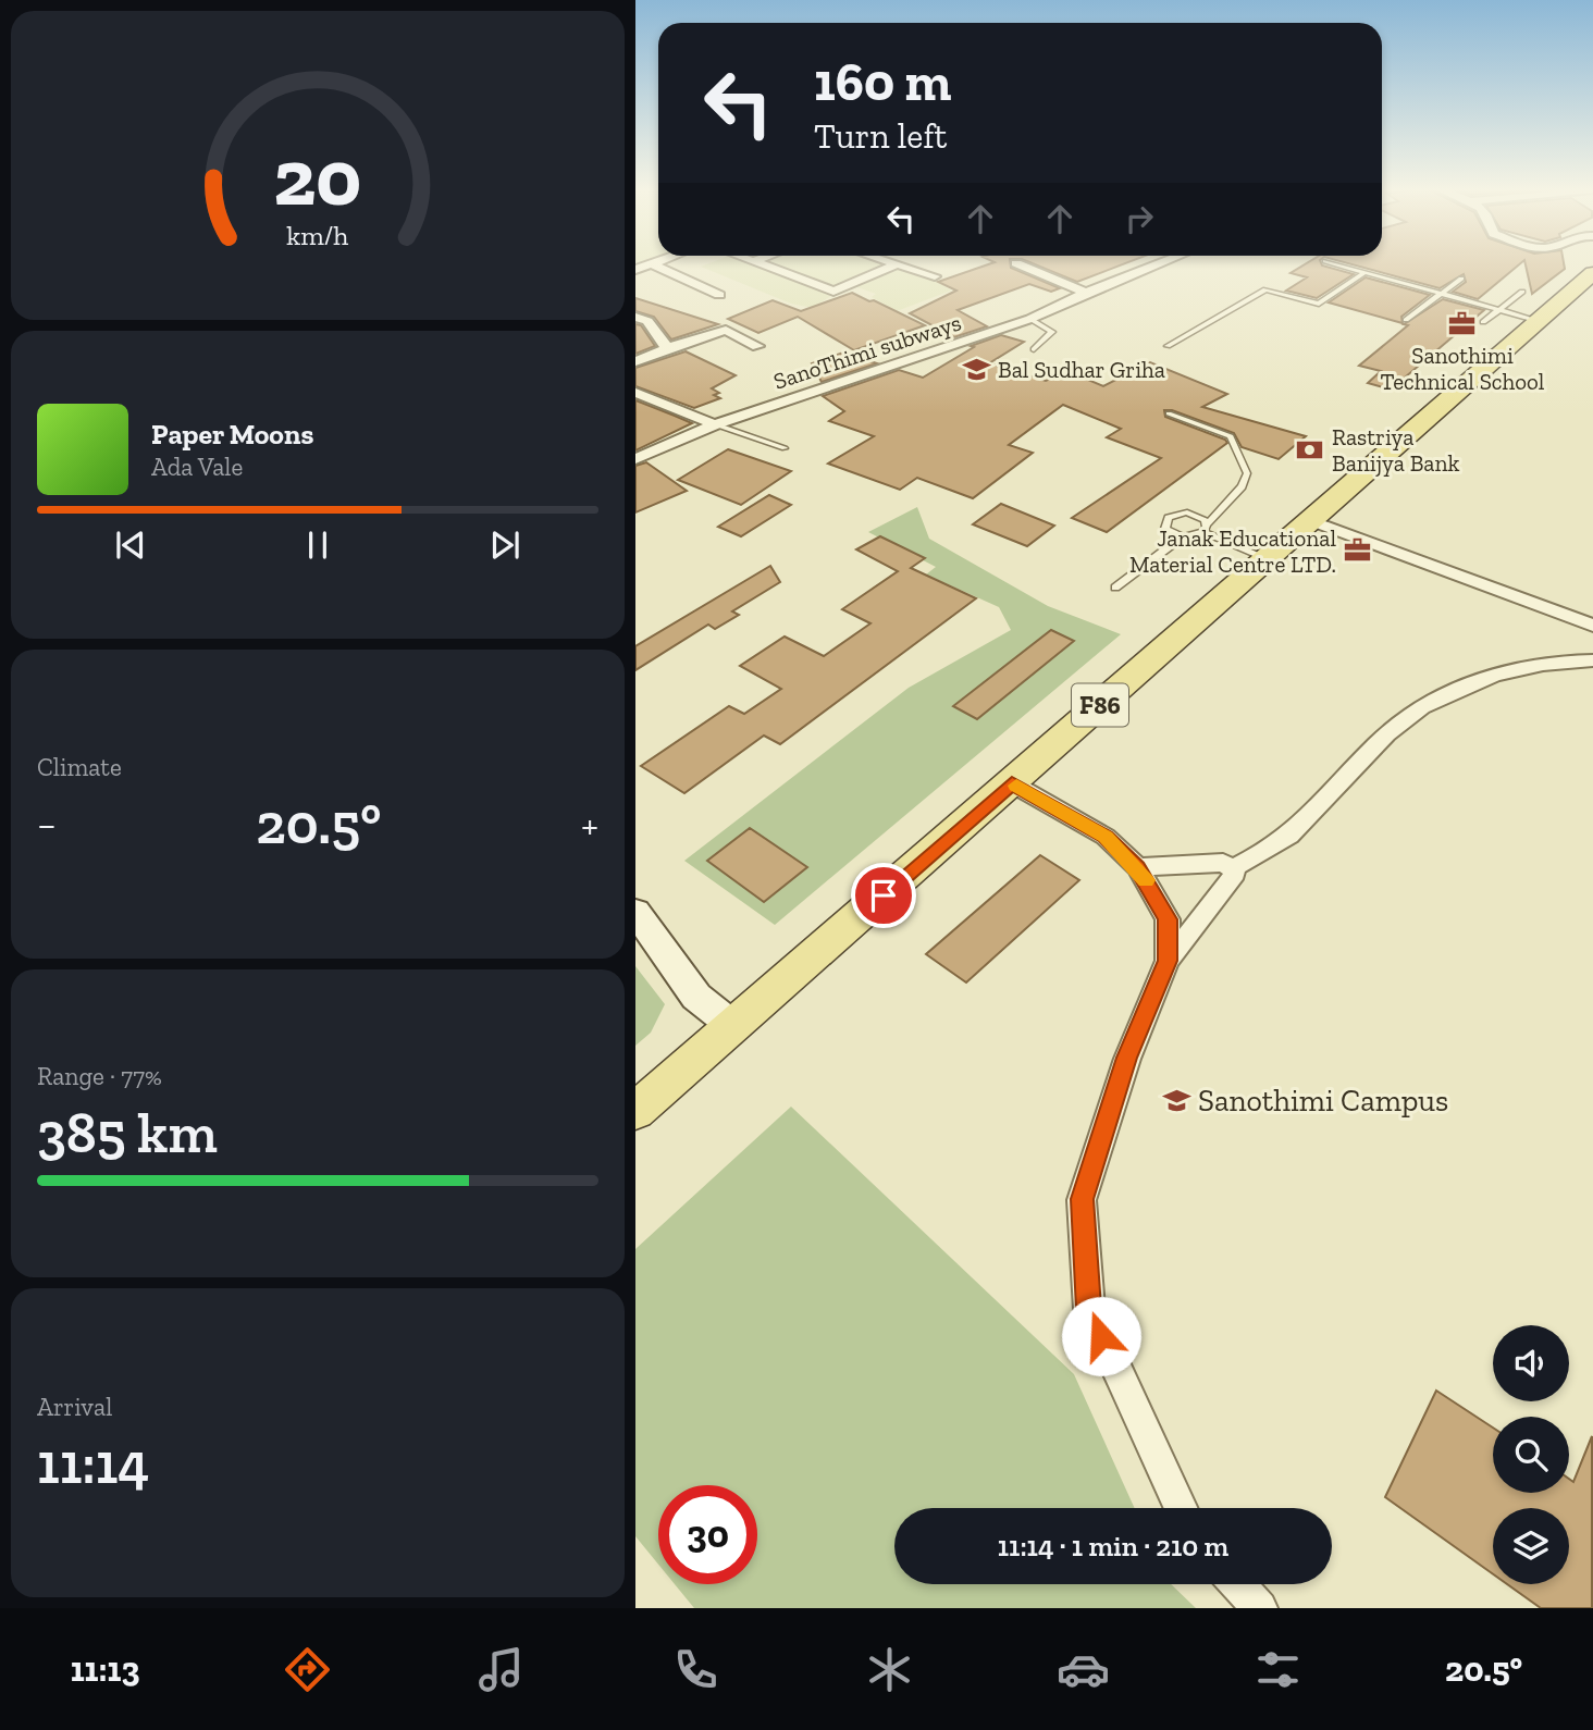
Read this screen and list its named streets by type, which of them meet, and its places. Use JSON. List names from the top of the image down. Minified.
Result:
{"streets":{"main road":["F86"],"street":["SanoThimi subways"]},"places":{"office":["Sanothimi Technical School","Janak Educational Material Centre LTD."],"school or university":["Bal Sudhar Griha","Sanothimi Campus"],"bank":["Rastriya Banijya Bank"]},"page":{"turn":["160 m","Turn left"],"song":["Paper Moons","Ada Vale"],"tile":["Climate",["Range · 77%","385 km"],["Arrival","11:14"]],"heat":["−","20.5°","+"],"limit":"30","trip":"11:14 · 1 min · 210 m","tabs":["11:13","20.5°"],"gauge":["20","km/h"]}}
